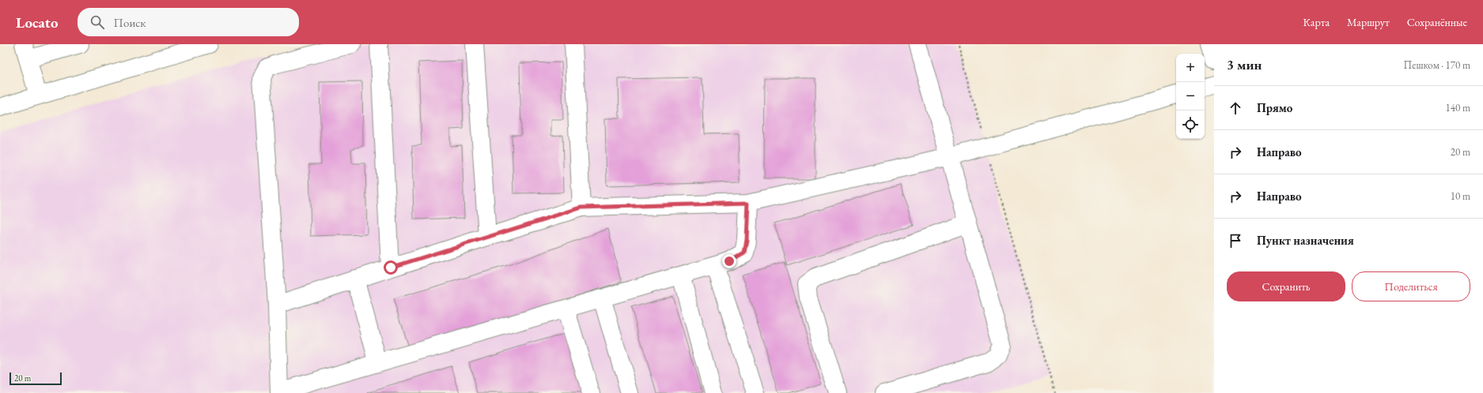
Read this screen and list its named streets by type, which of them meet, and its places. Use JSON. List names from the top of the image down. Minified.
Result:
{"scale_bar":"20 m","page":{"header":"Locato","search":"Поиск","nav":["Карта","Маршрут","Сохранённые"],"heading":["3 мин","Пешком · 170 m"],"map_buttons":["+","−"],"list":[["Прямо","140 m"],["Направо","20 m"],["Направо","10 m"],"Пункт назначения"],"buttons":["Сохранить","Поделиться"],"scale":"20 m"}}
